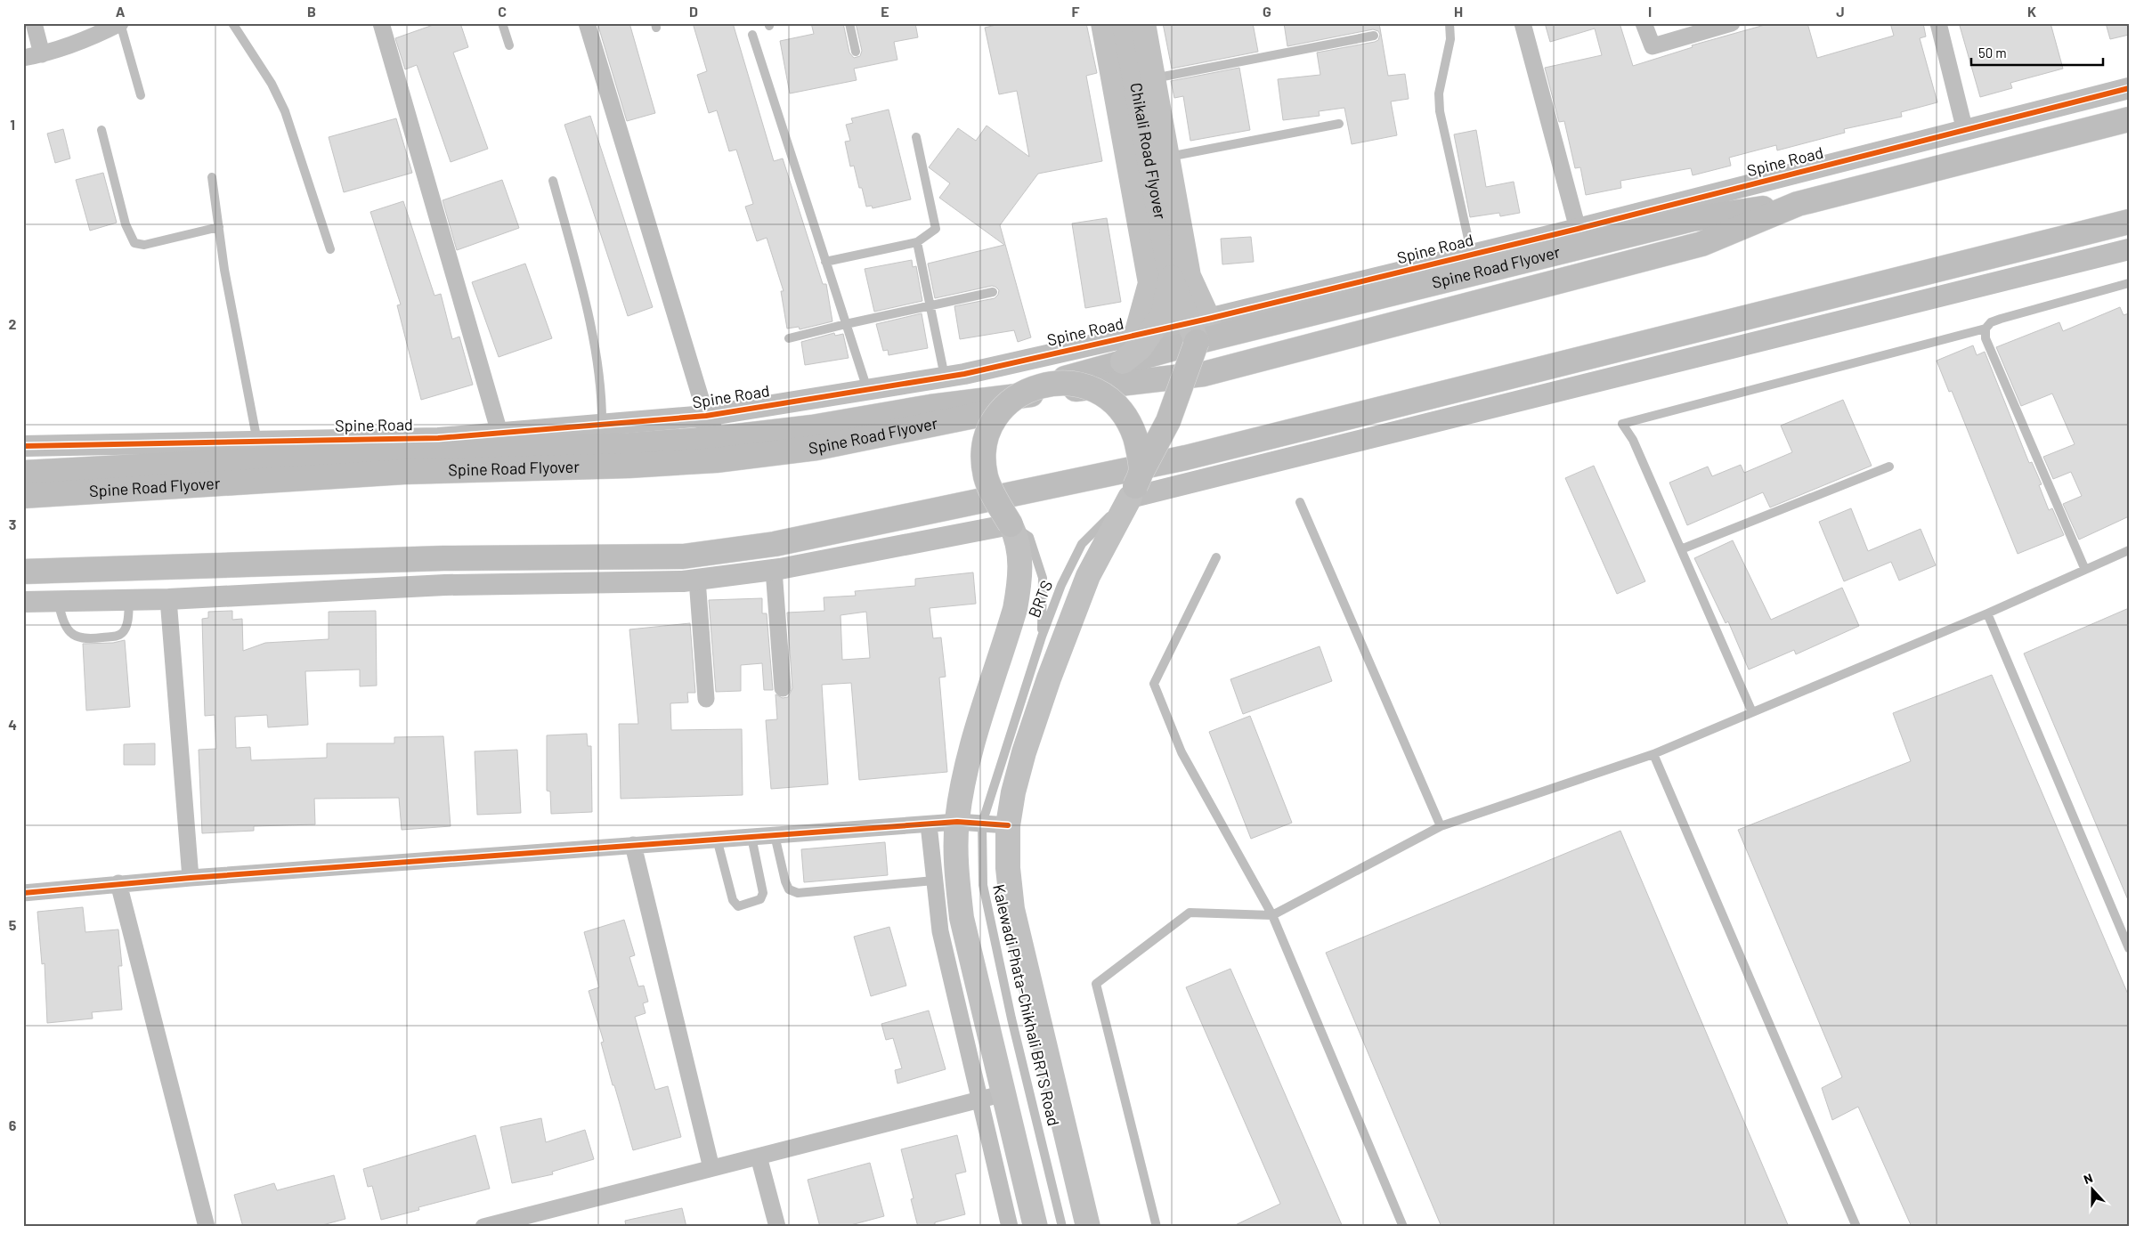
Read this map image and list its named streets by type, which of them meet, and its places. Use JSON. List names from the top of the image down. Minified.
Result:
{"streets":{"main road":["Chikali Road Flyover","Spine Road","Spine Road Flyover"],"lane":["BRTS","Kalewadi Phata-Chikhali BRTS Road"]},"crossings":[["Chikali Road Flyover","Spine Road Flyover"],["Spine Road","Spine Road Flyover"],["Spine Road Flyover","BRTS"],["BRTS","Kalewadi Phata-Chikhali BRTS Road"]],"scale_bar":"50 m","north":"top","grid":{"columns":["A","B","C","D","E","F","G","H","I","J","K"],"rows":["1","2","3","4","5","6"]}}
